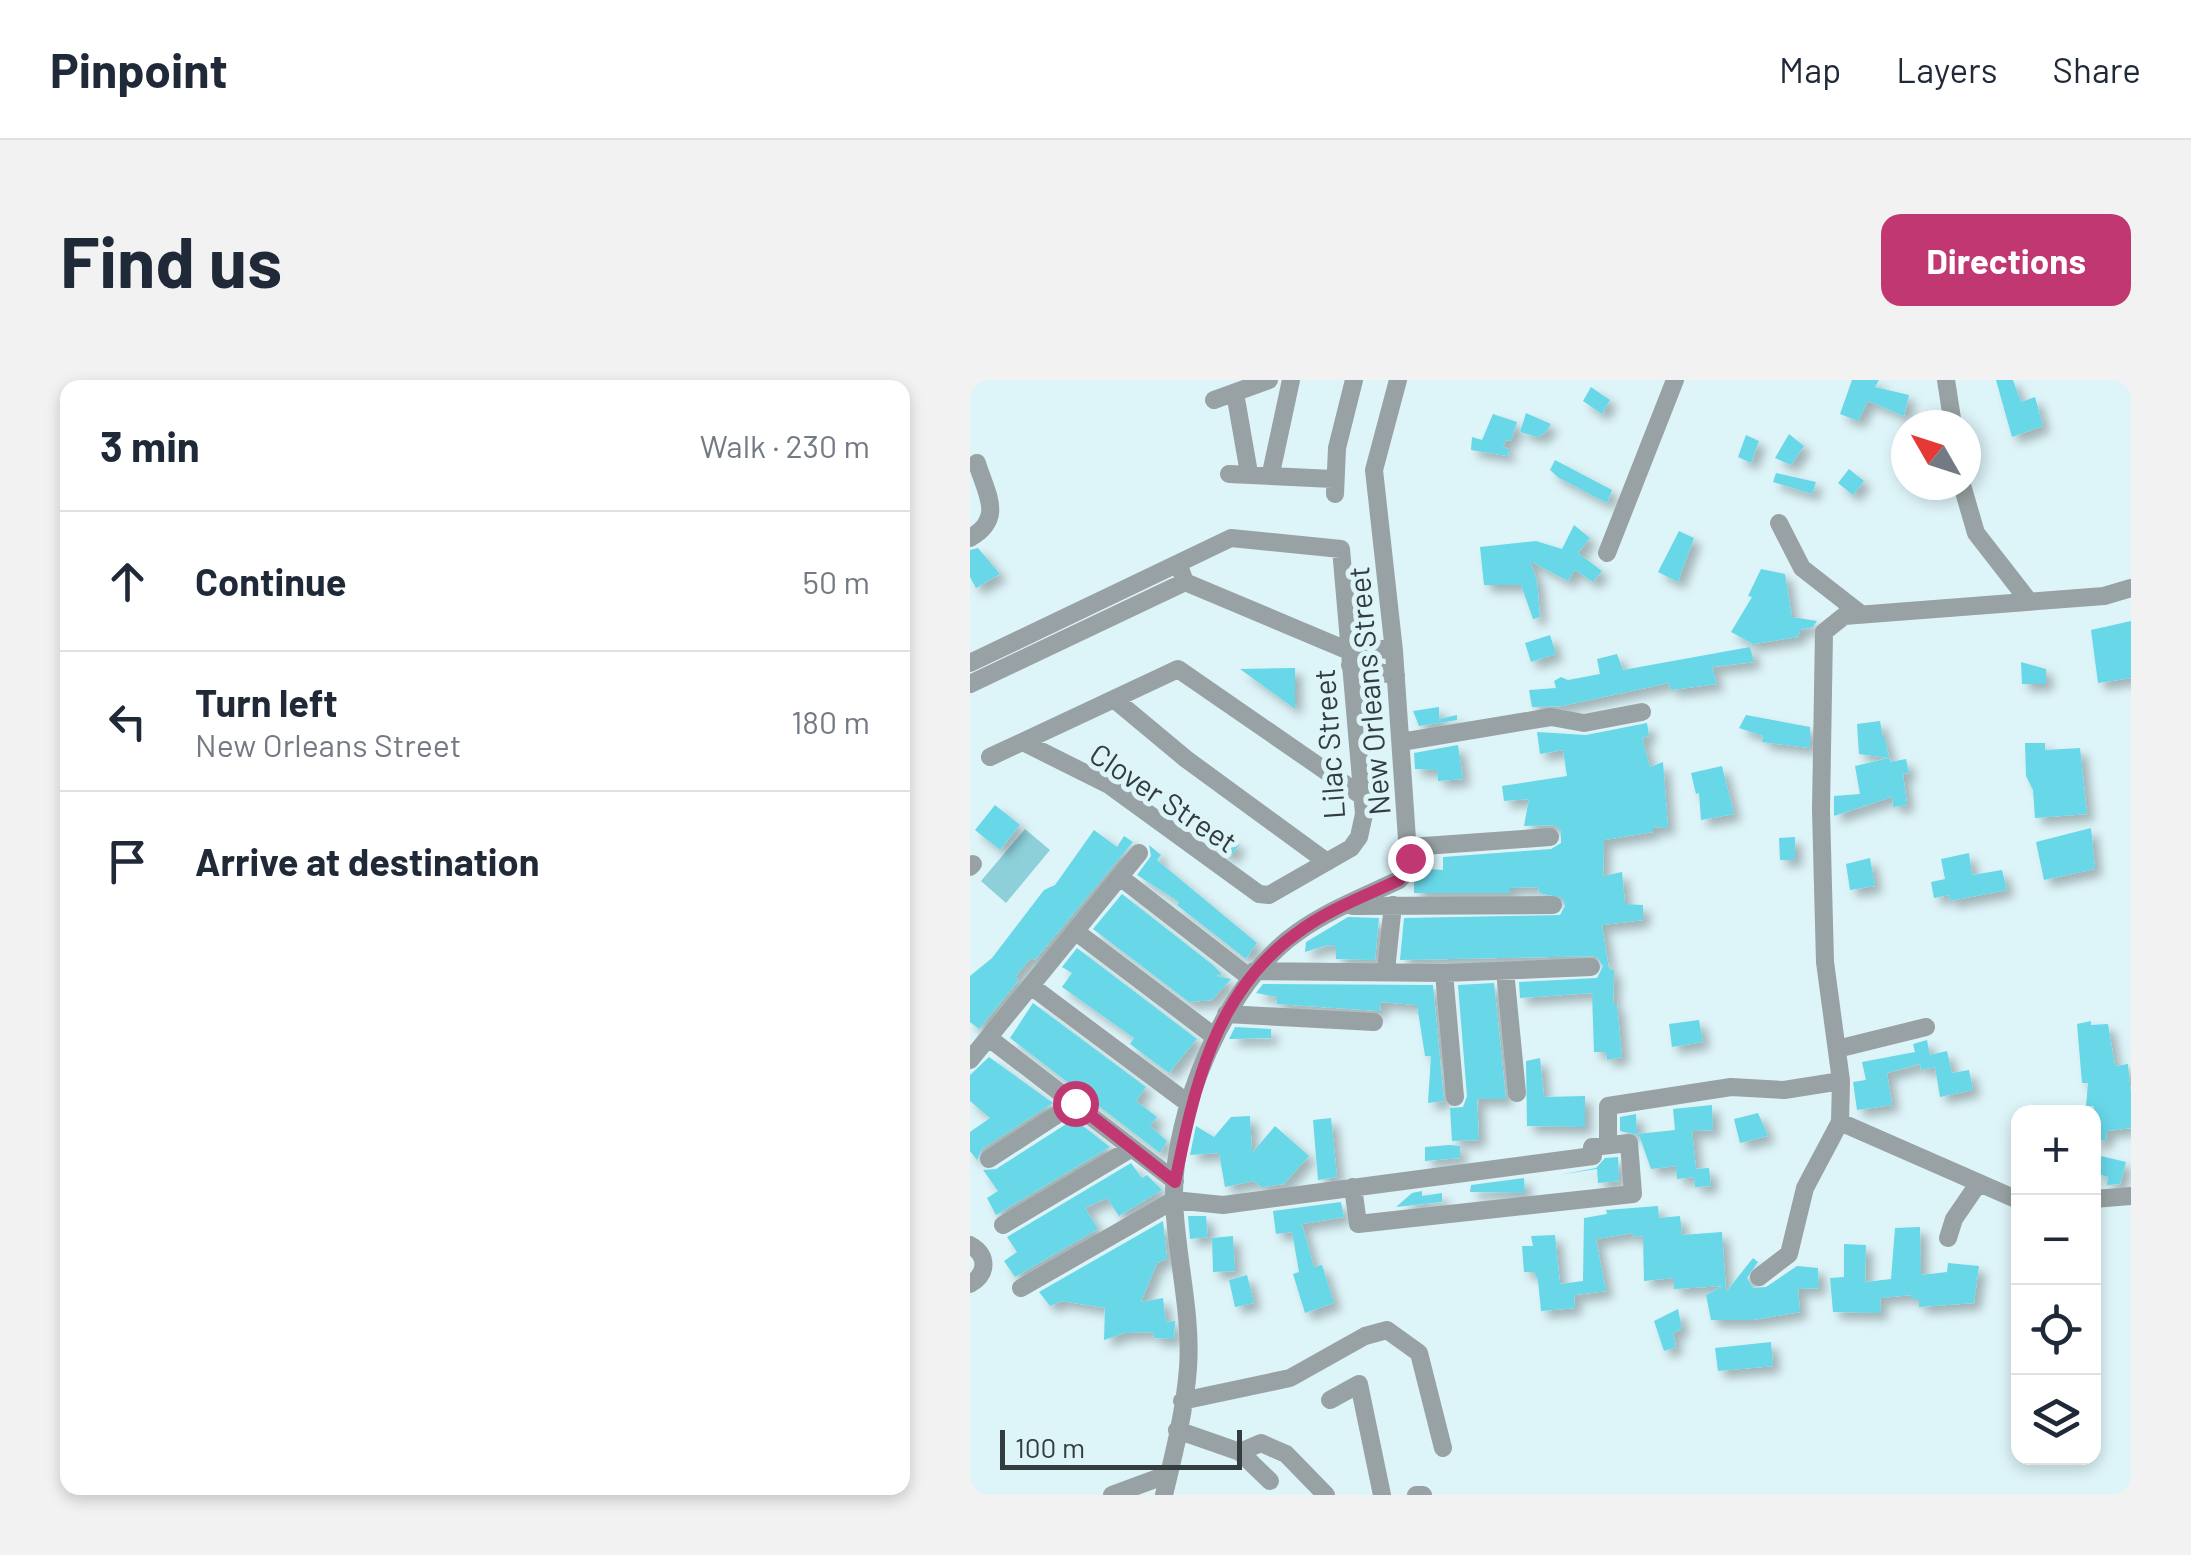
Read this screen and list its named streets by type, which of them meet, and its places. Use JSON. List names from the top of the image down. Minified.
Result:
{"streets":{"street":["New Orleans Street","Lilac Street","Clover Street"]},"crossings":[["Lilac Street","Clover Street"]],"scale_bar":"100 m","north":"top left","page":{"header":"Pinpoint","nav":["Map","Layers","Share"],"buttons":"Directions","title":"Find us","heading":["3 min","Walk · 230 m"],"list":[["Continue","50 m"],["Turn left","New Orleans Street","180 m"],"Arrive at destination"],"map_buttons":["+","−"],"scale":"100 m"}}
